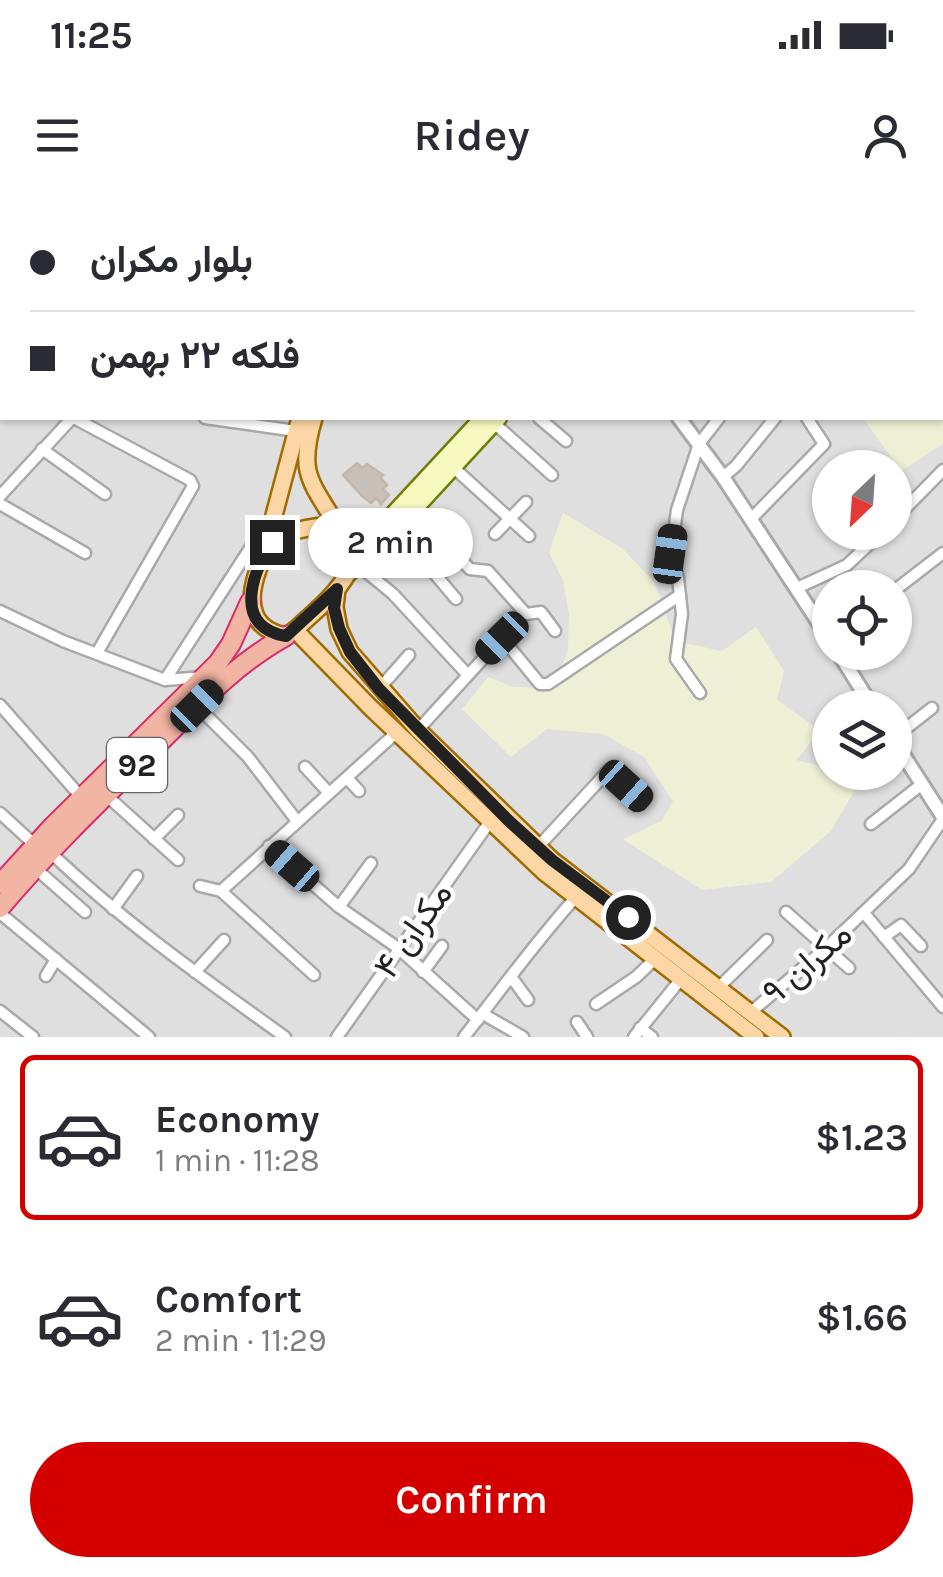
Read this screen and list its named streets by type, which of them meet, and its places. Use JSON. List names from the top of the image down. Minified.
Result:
{"streets":{"highway":["92"],"street":["مکران ۴","مکران ۹"]},"north":"bottom left","page":{"status":"11:25","header":"Ridey","banner":["بلوار مکران","فلکه ۲۲ بهمن"],"bubble":"2 min","list":[{"name":"Economy","note":"1 min · 11:28","value":"$1.23"},{"name":"Comfort","note":"2 min · 11:29","value":"$1.66"}],"buttons":"Confirm"}}
